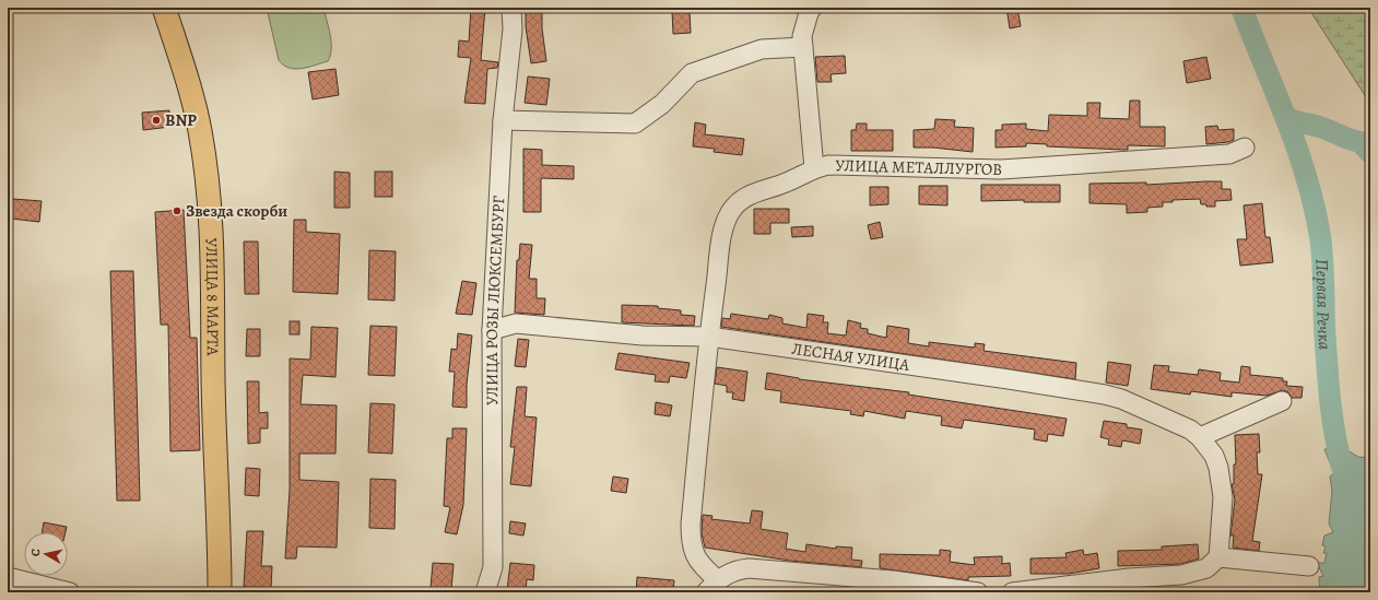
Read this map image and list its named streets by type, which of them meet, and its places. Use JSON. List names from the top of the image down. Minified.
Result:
{"streets":{"main road":["УЛИЦА 8 МАРТА"],"street":["УЛИЦА МЕТАЛЛУРГОВ","УЛИЦА РОЗЫ ЛЮКСЕМБУРГ","ЛЕСНАЯ УЛИЦА"]},"crossings":[["УЛИЦА МЕТАЛЛУРГОВ","ЛЕСНАЯ УЛИЦА"],["УЛИЦА РОЗЫ ЛЮКСЕМБУРГ","ЛЕСНАЯ УЛИЦА"]],"water":["Первая Речка"],"places":["BNP","Звезда скорби"],"north":"left"}
